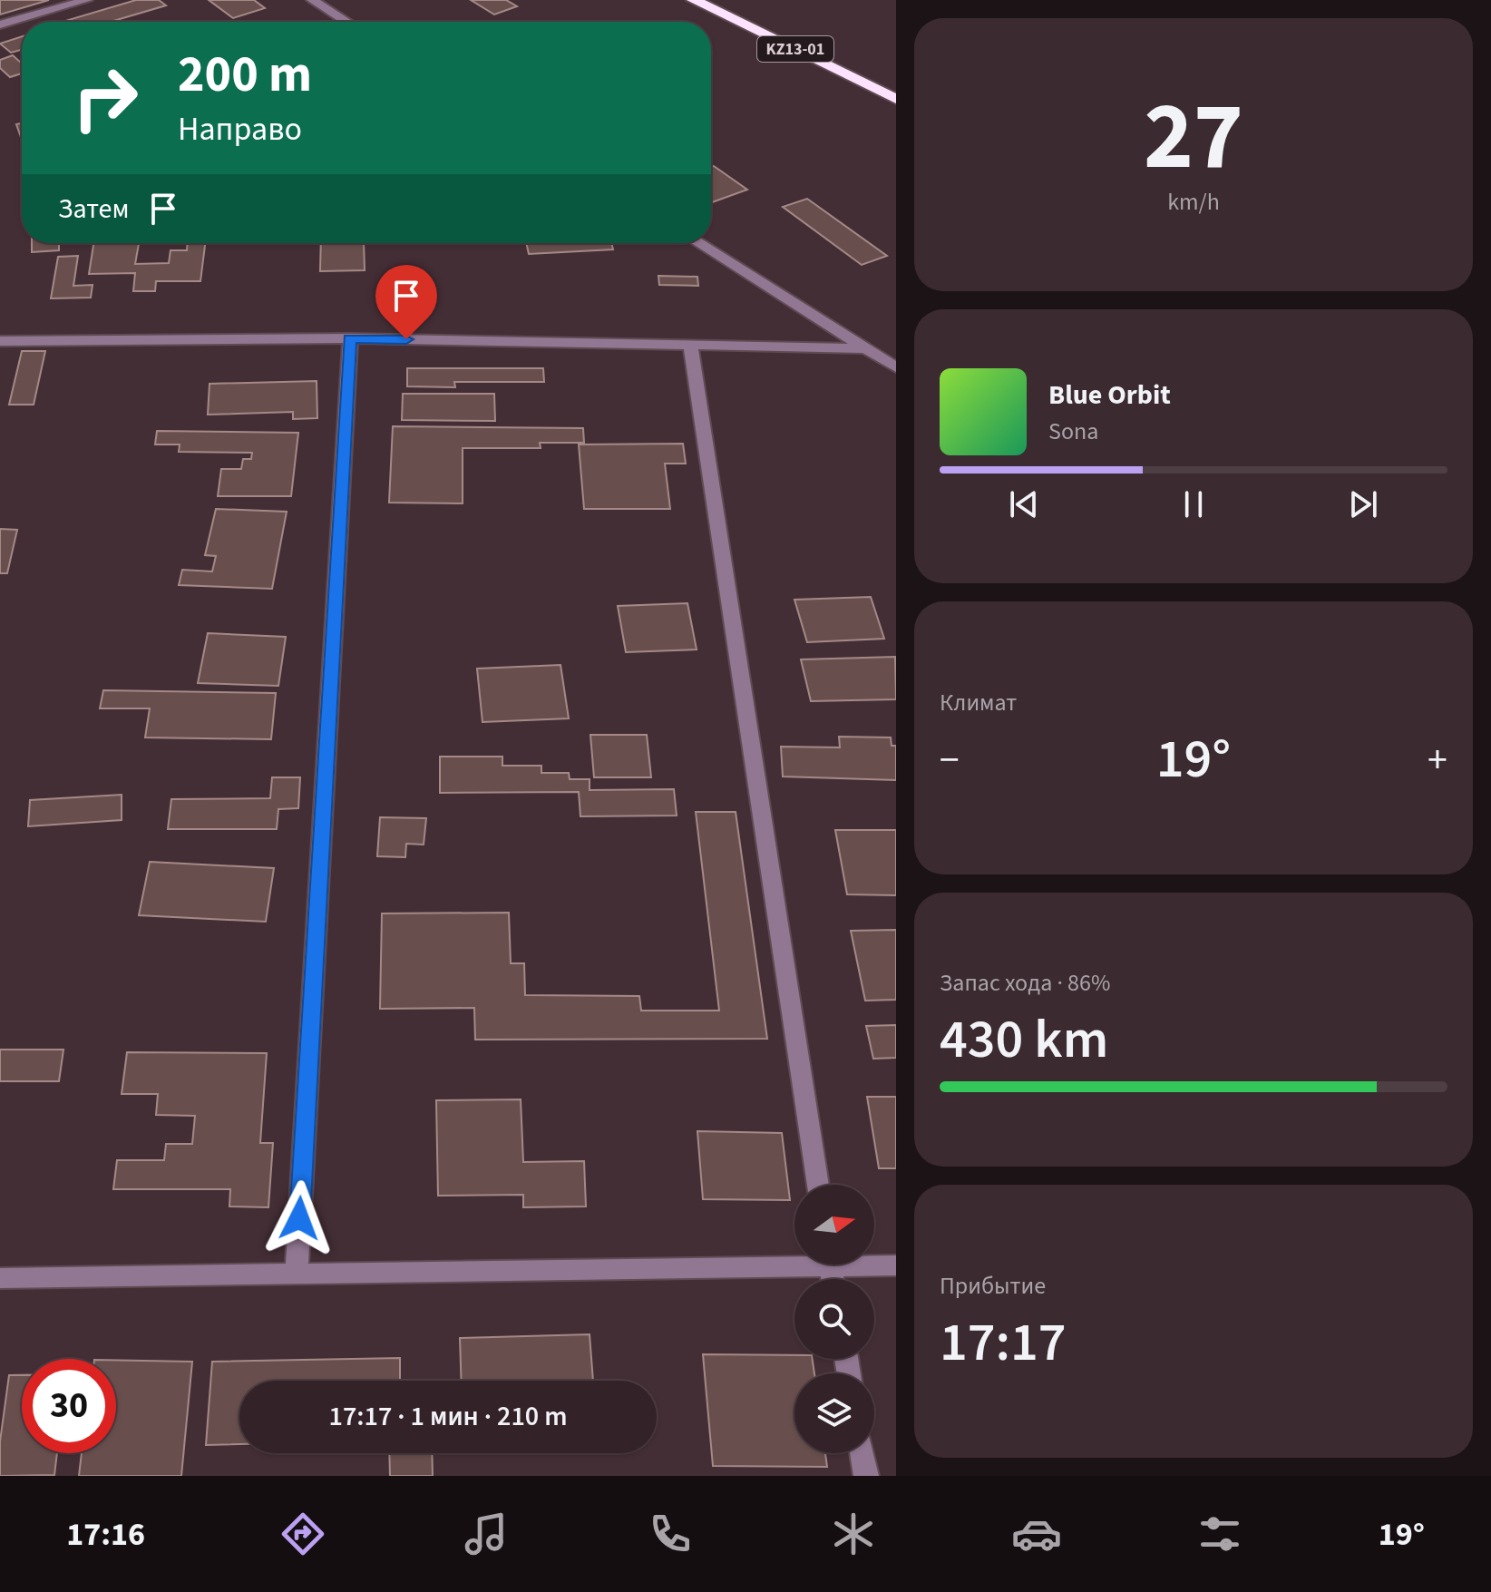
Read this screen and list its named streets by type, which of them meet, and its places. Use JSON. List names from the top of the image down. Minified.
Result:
{"streets":{"highway":["KZ13-01"]},"north":"right","page":{"tile":[["27","km/h"],"Климат",["Запас хода · 86%","430 km"],["Прибытие","17:17"]],"turn":["200 m","Направо"],"then":"Затем","song":["Blue Orbit","Sona"],"heat":["−","19°","+"],"limit":"30","trip":"17:17 · 1 мин · 210 m","tabs":["17:16","19°"]}}
